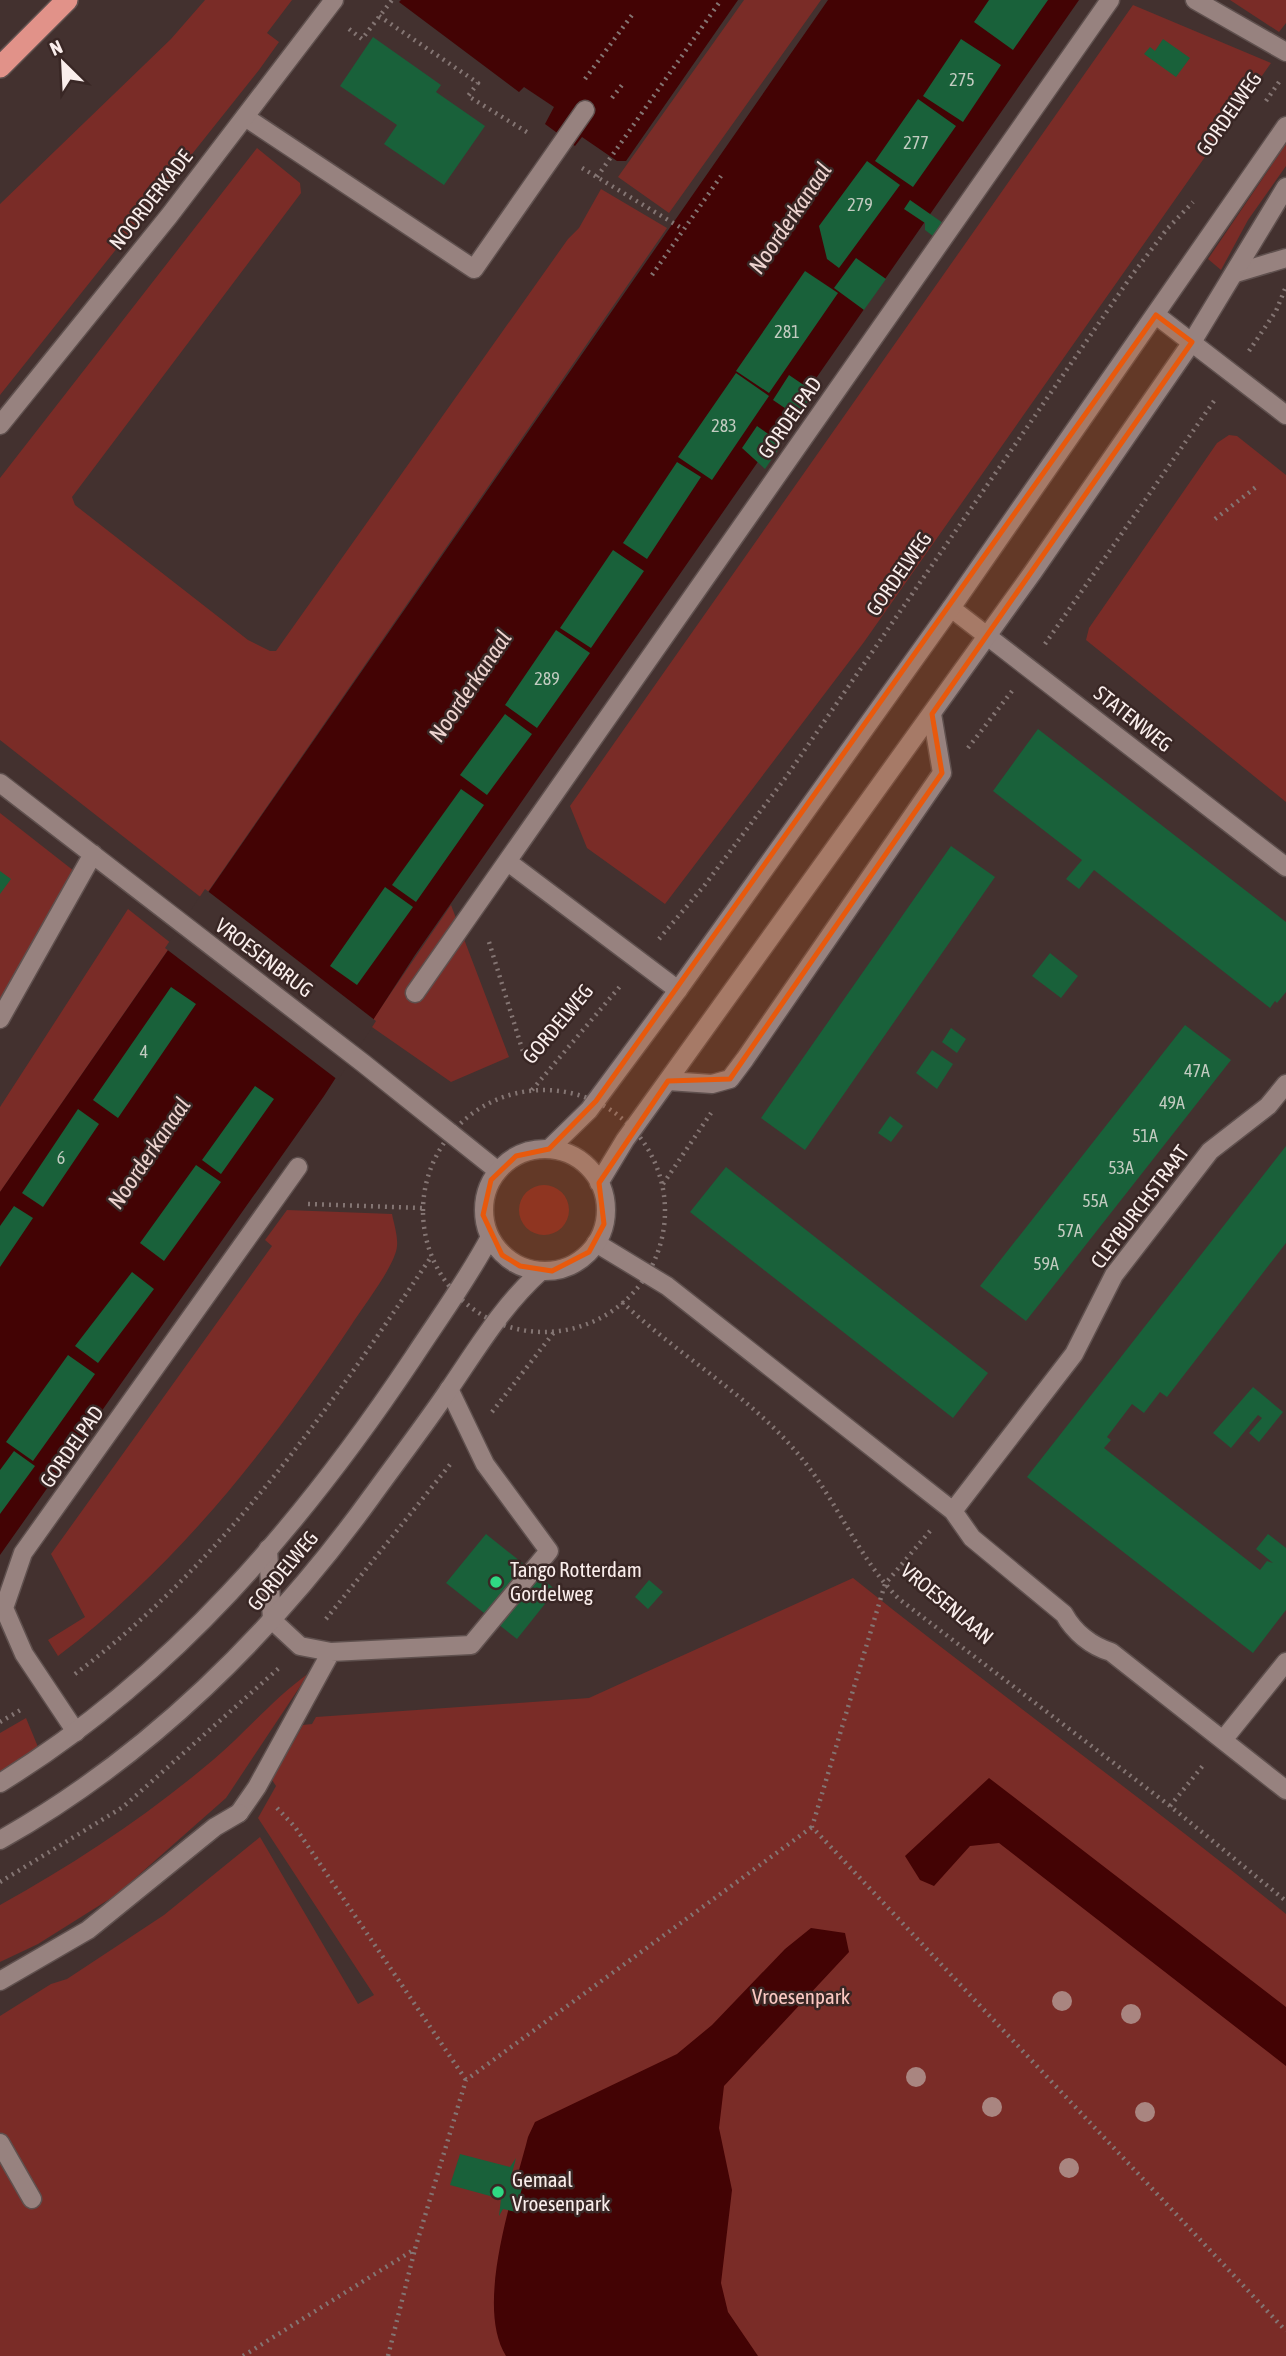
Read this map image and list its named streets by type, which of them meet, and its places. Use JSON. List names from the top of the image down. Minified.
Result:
{"streets":{"street":["GORDELWEG","NOORDERKADE","GORDELPAD","STATENWEG","VROESENBRUG","CLEYBURCHSTRAAT"],"path":["VROESENLAAN"]},"crossings":[["GORDELWEG","GORDELPAD"],["GORDELWEG","VROESENBRUG"]],"water":["Noorderkanaal"],"parks":["Vroesenpark"],"places":["Tango Rotterdam Gordelweg","Gemaal Vroesenpark"],"house_numbers":["275","277","279","281","283","289","4","47A","49A","51A","6","53A","55A","57A","59A"],"north":"top left"}
